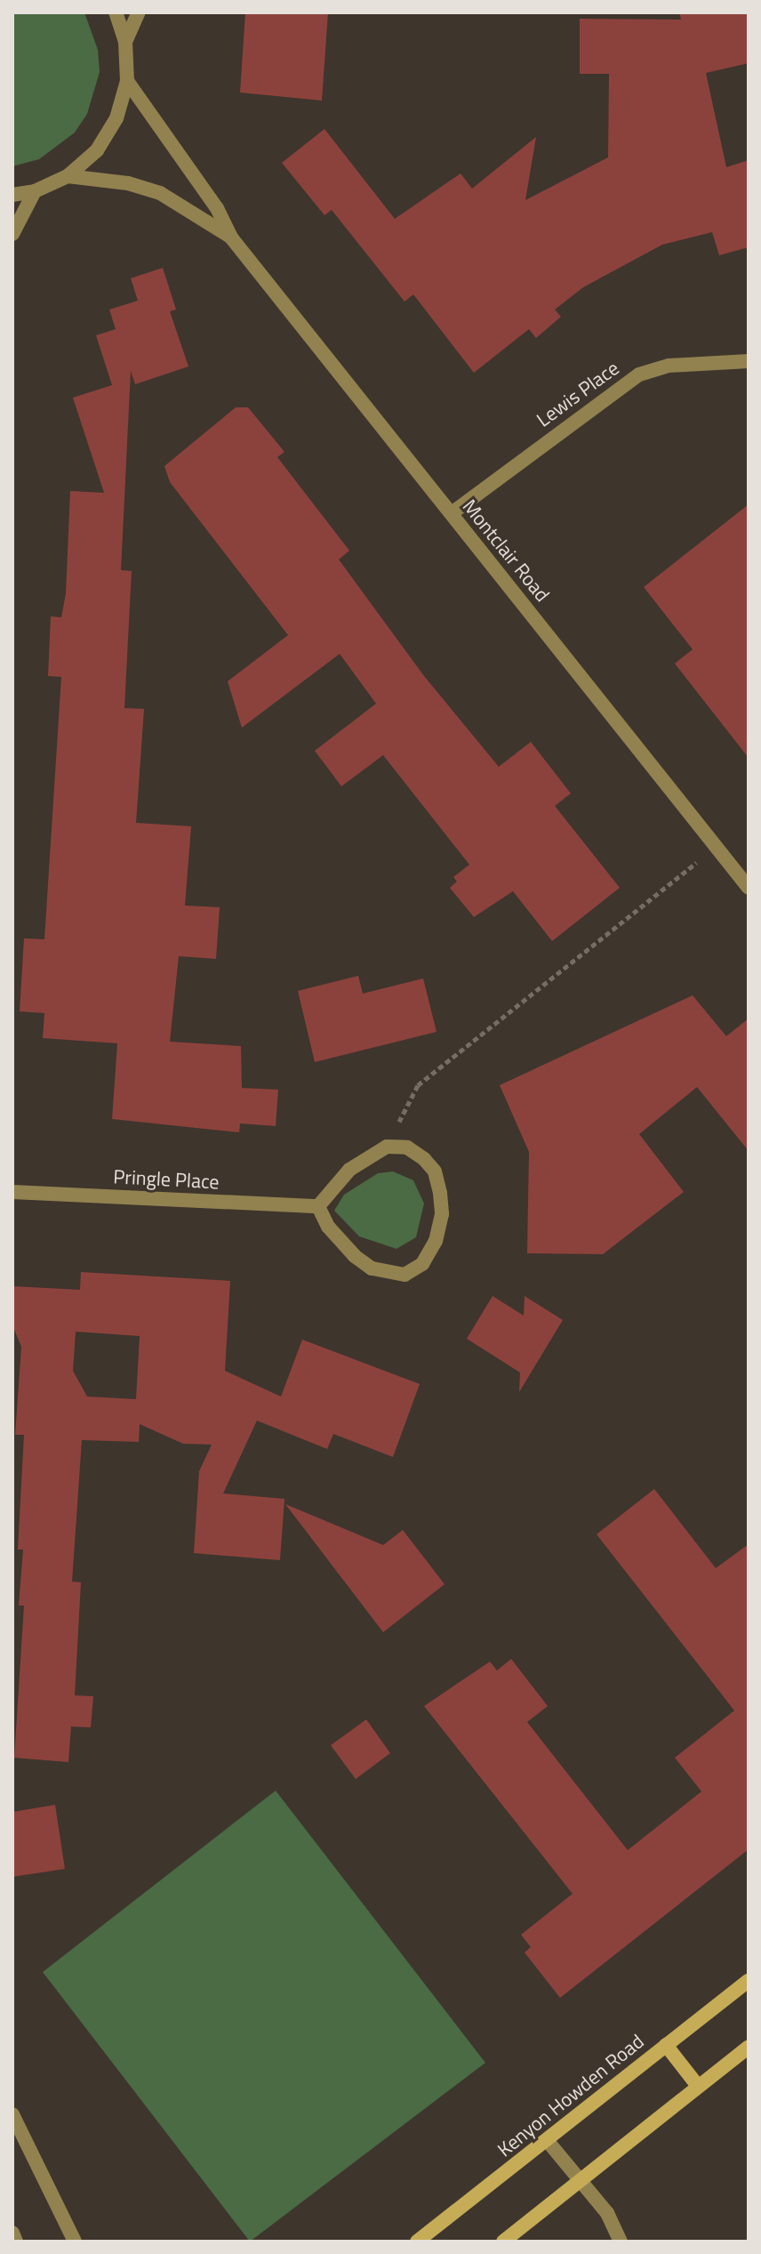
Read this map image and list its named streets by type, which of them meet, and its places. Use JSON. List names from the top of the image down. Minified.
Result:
{"streets":{"street":["Lewis Place","Montclair Road","Pringle Place","Kenyon Howden Road"]},"crossings":[["Lewis Place","Montclair Road"]]}
